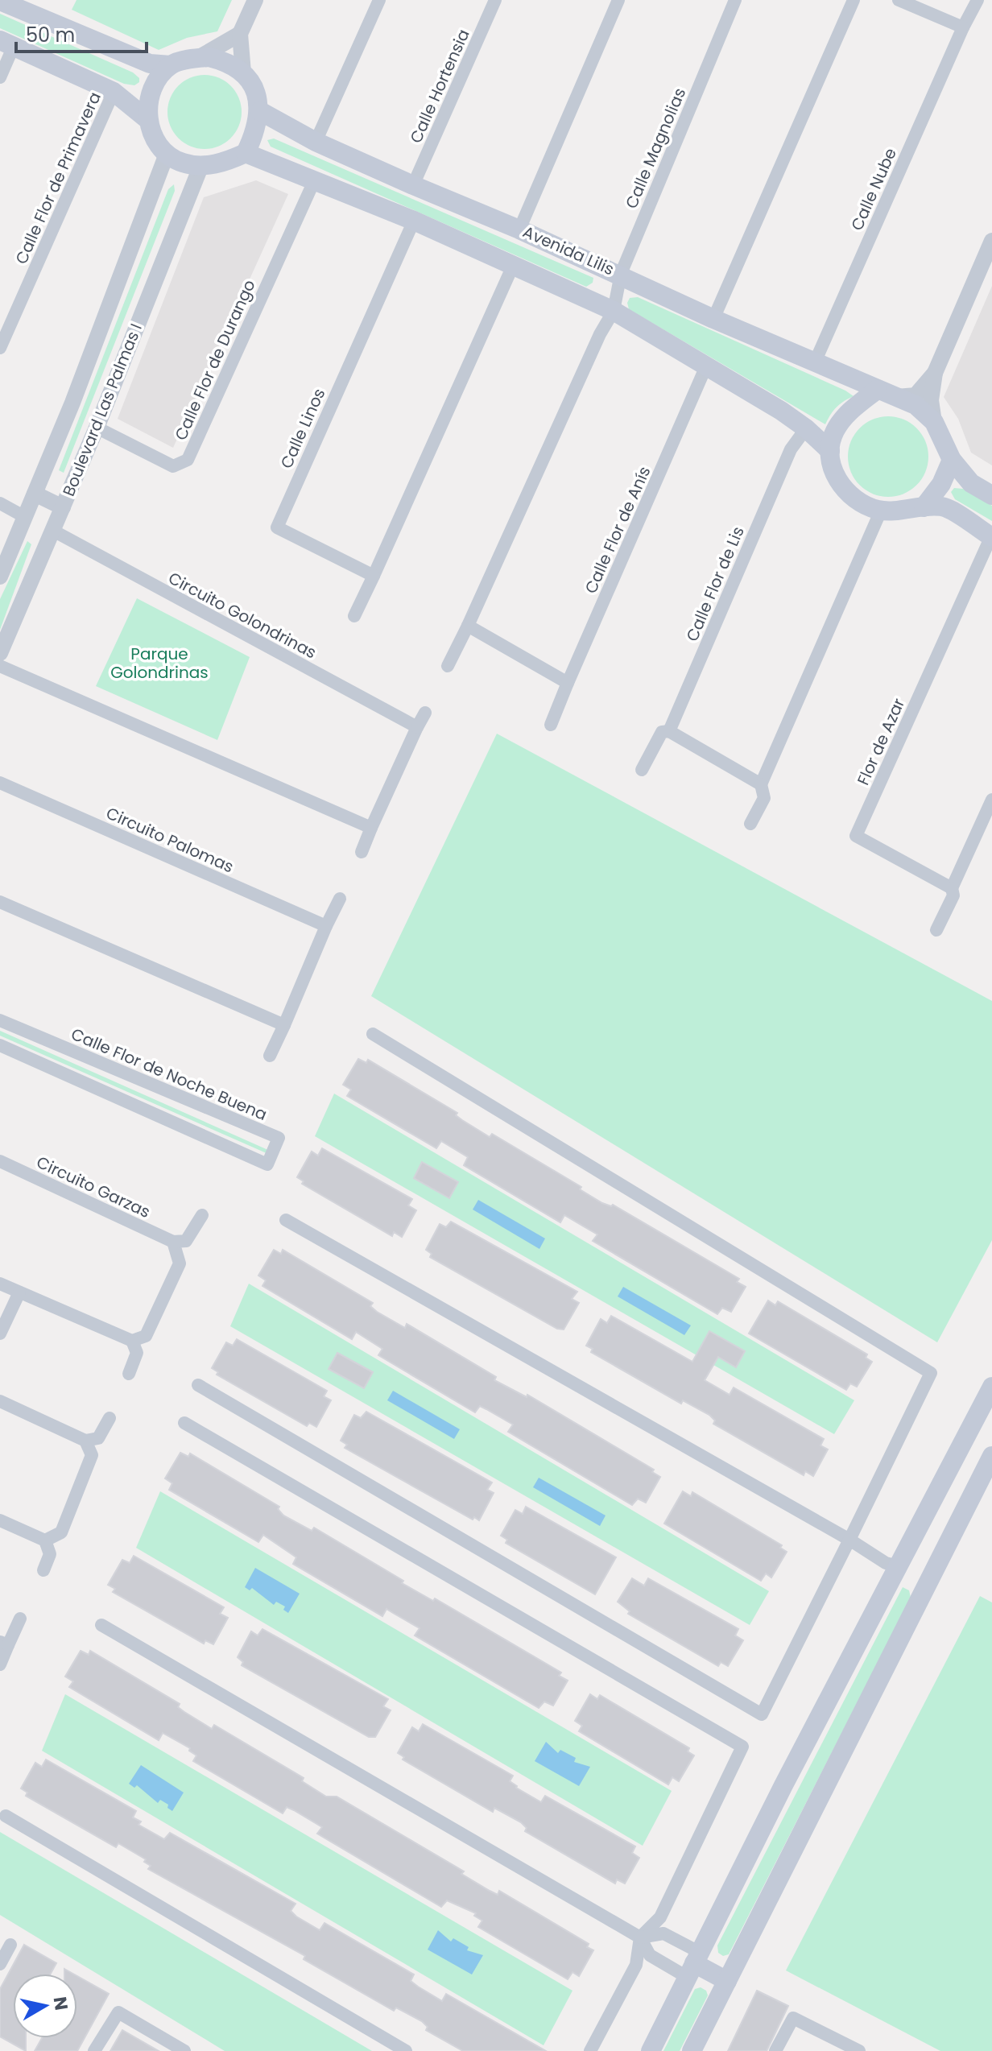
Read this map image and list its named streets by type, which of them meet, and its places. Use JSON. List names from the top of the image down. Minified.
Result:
{"streets":{"main road":["Avenida Lilis"],"street":["Calle Hortensia","Calle Magnolias","Calle Flor de Primavera","Calle Nube","Calle Flor de Durango","Boulevard Las Palmas I","Calle Linos","Calle Flor de Anís","Calle Flor de Lis","Circuito Golondrinas","Flor de Azar","Circuito Palomas","Calle Flor de Noche Buena","Circuito Garzas"]},"crossings":[["Calle Hortensia","Avenida Lilis"],["Calle Magnolias","Avenida Lilis"],["Calle Nube","Avenida Lilis"],["Avenida Lilis","Boulevard Las Palmas I"],["Calle Flor de Durango","Boulevard Las Palmas I"],["Boulevard Las Palmas I","Circuito Golondrinas"]],"parks":["Parque Golondrinas"],"scale_bar":"50 m","north":"right"}
